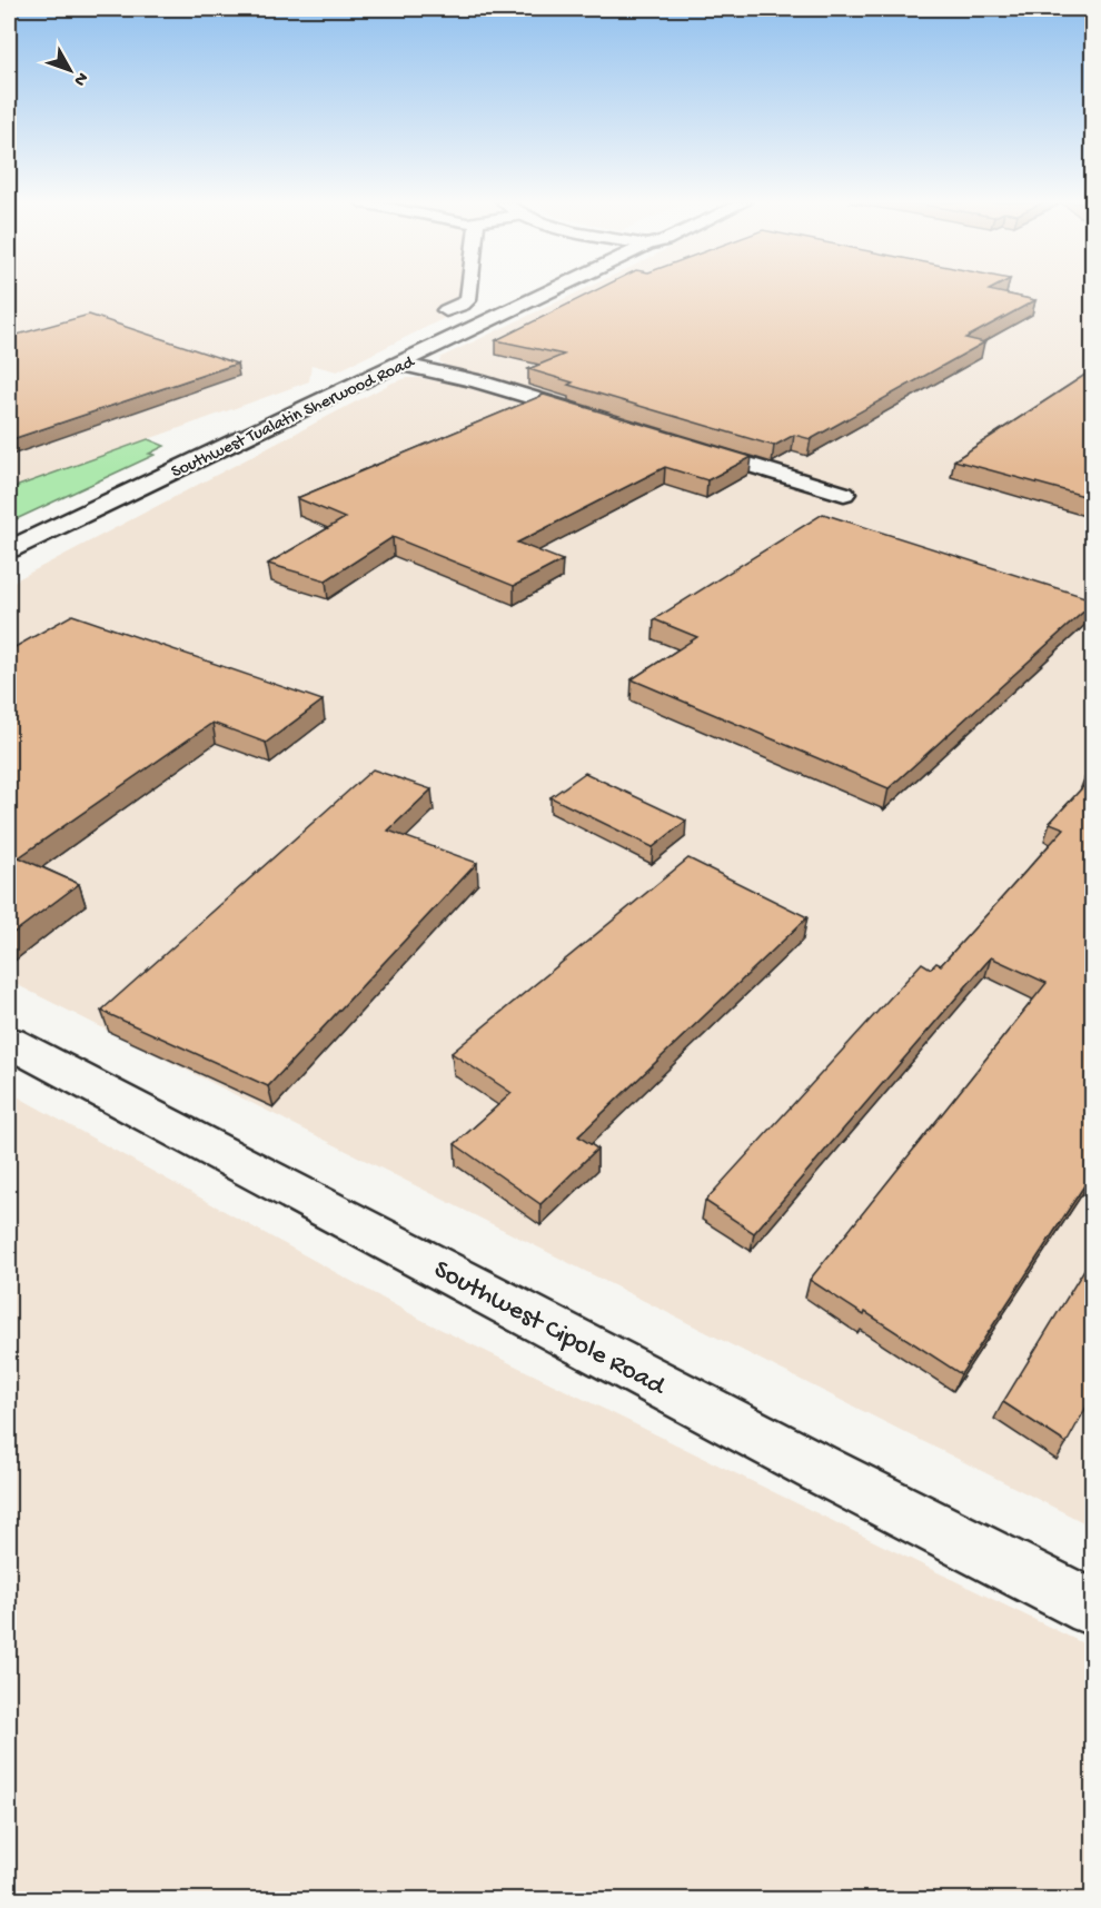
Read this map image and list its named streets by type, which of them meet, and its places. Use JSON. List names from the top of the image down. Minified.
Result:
{"streets":{"main road":["Southwest Tualatin Sherwood Road","Southwest Cipole Road"]},"north":"bottom right"}
